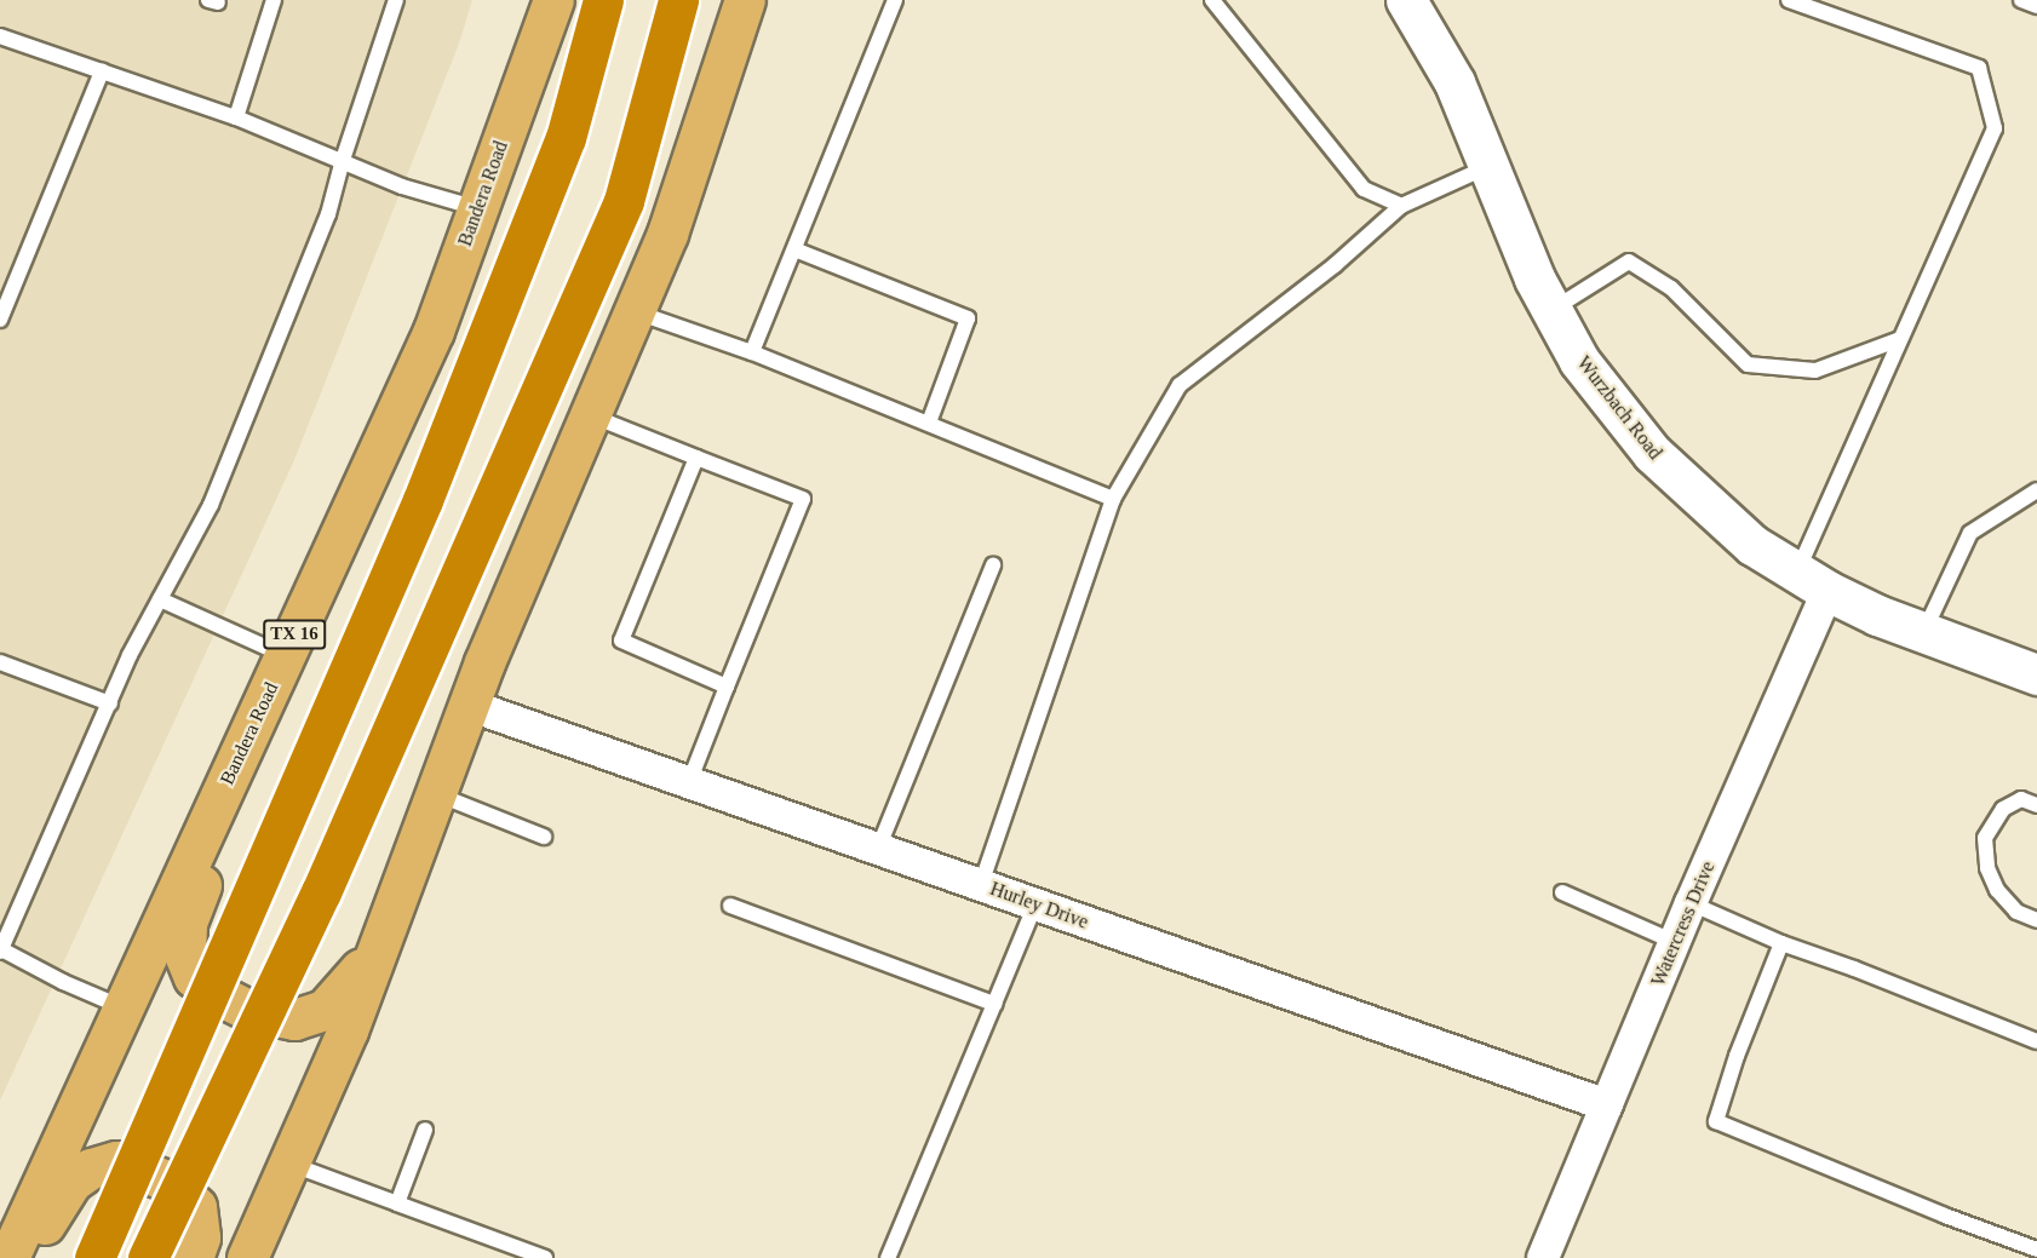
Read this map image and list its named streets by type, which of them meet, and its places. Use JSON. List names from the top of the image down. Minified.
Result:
{"streets":{"main road":["Bandera Road","Wurzbach Road","TX 16"],"street":["Hurley Drive","Watercress Drive"]},"crossings":[["Wurzbach Road","Watercress Drive"],["Hurley Drive","Watercress Drive"]]}
